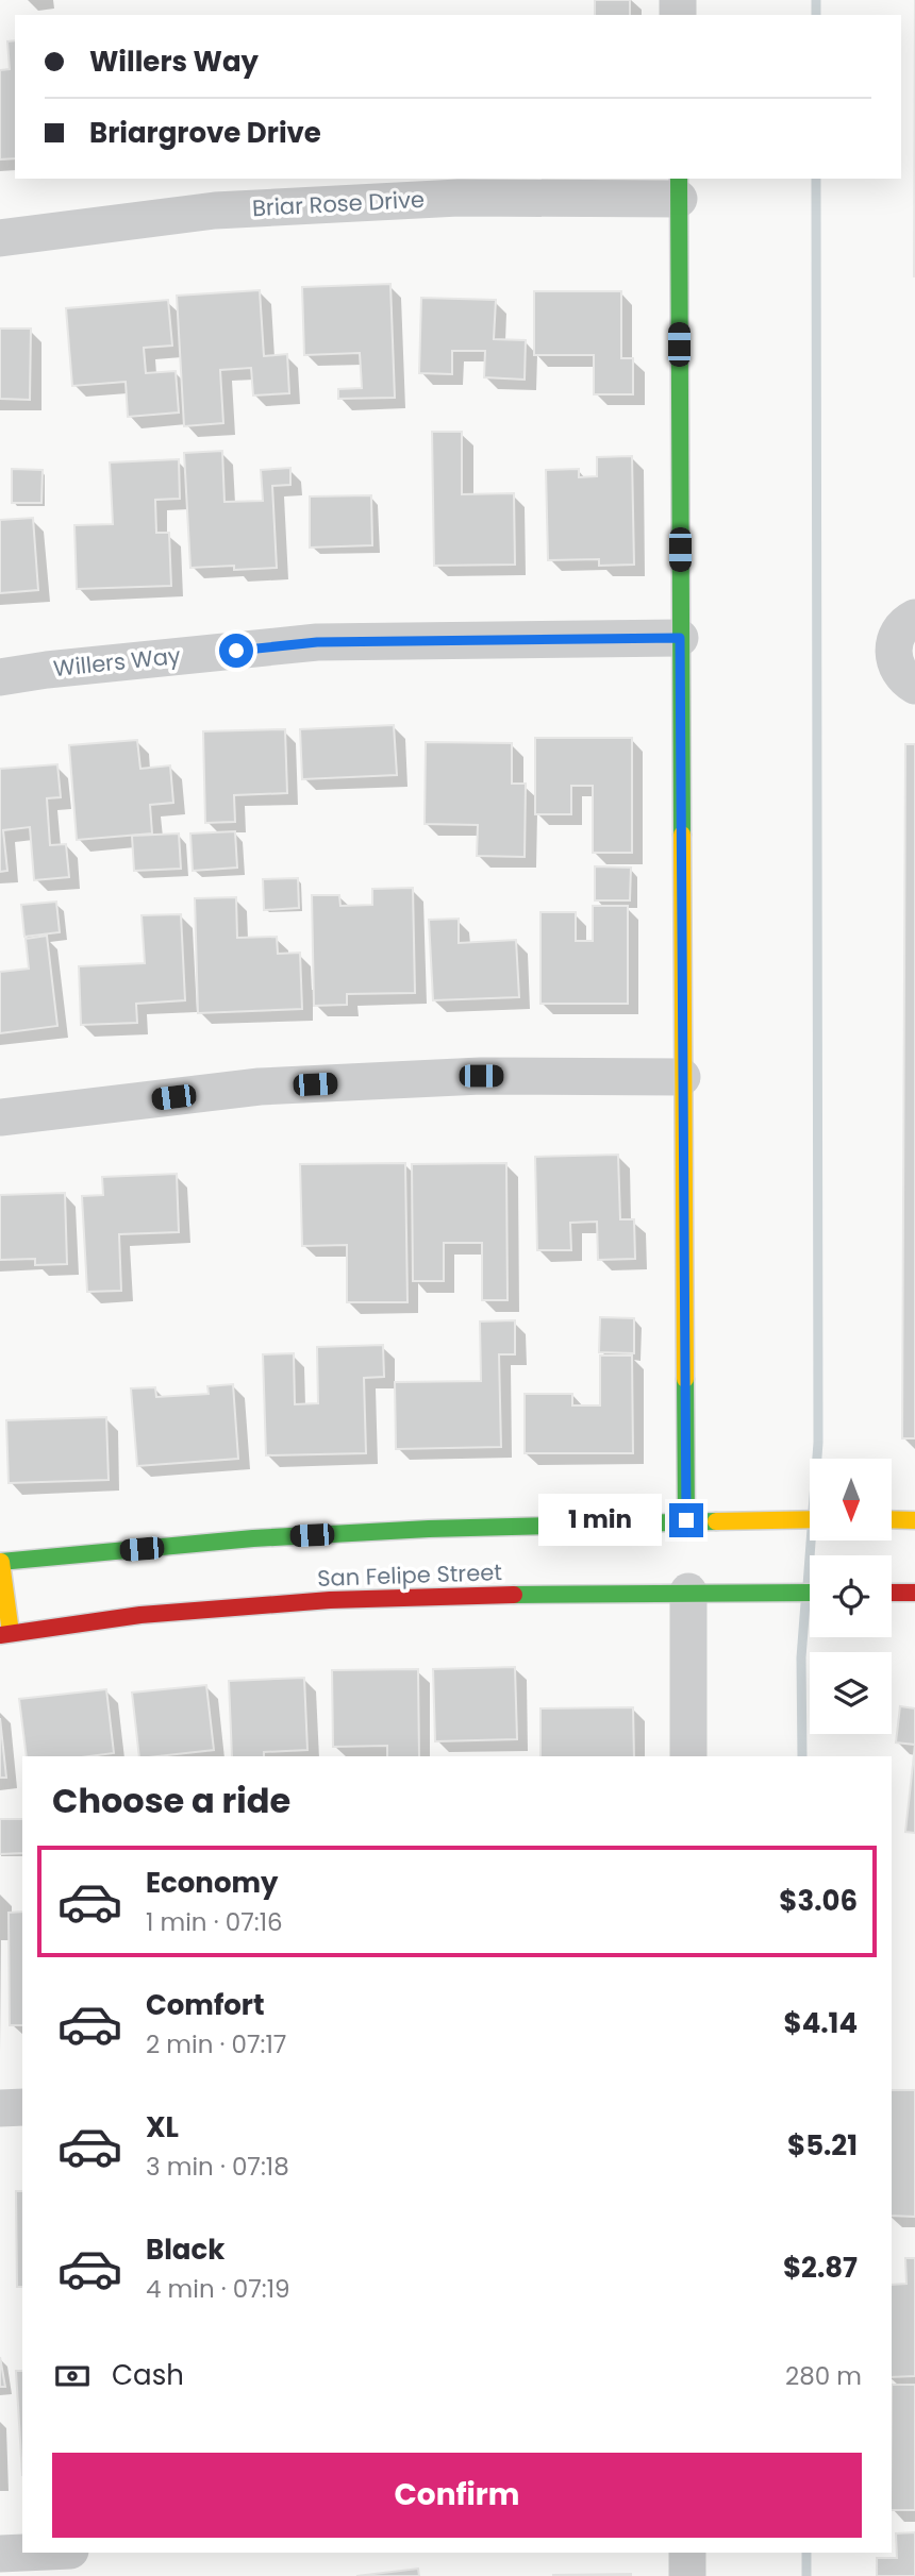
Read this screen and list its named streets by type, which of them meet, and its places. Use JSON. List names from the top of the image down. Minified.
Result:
{"streets":{"main road":["San Felipe Street"],"street":["Briar Rose Drive","Willers Way"]},"north":"bottom","page":{"banner":["Willers Way","Briargrove Drive"],"bubble":"1 min","heading":"Choose a ride","list":[{"name":"Economy","note":"1 min · 07:16","value":"$3.06"},{"name":"Comfort","note":"2 min · 07:17","value":"$4.14"},{"name":"XL","note":"3 min · 07:18","value":"$5.21"},{"name":"Black","note":"4 min · 07:19","value":"$2.87"}],"pay":["Cash","280 m"],"buttons":"Confirm"}}
